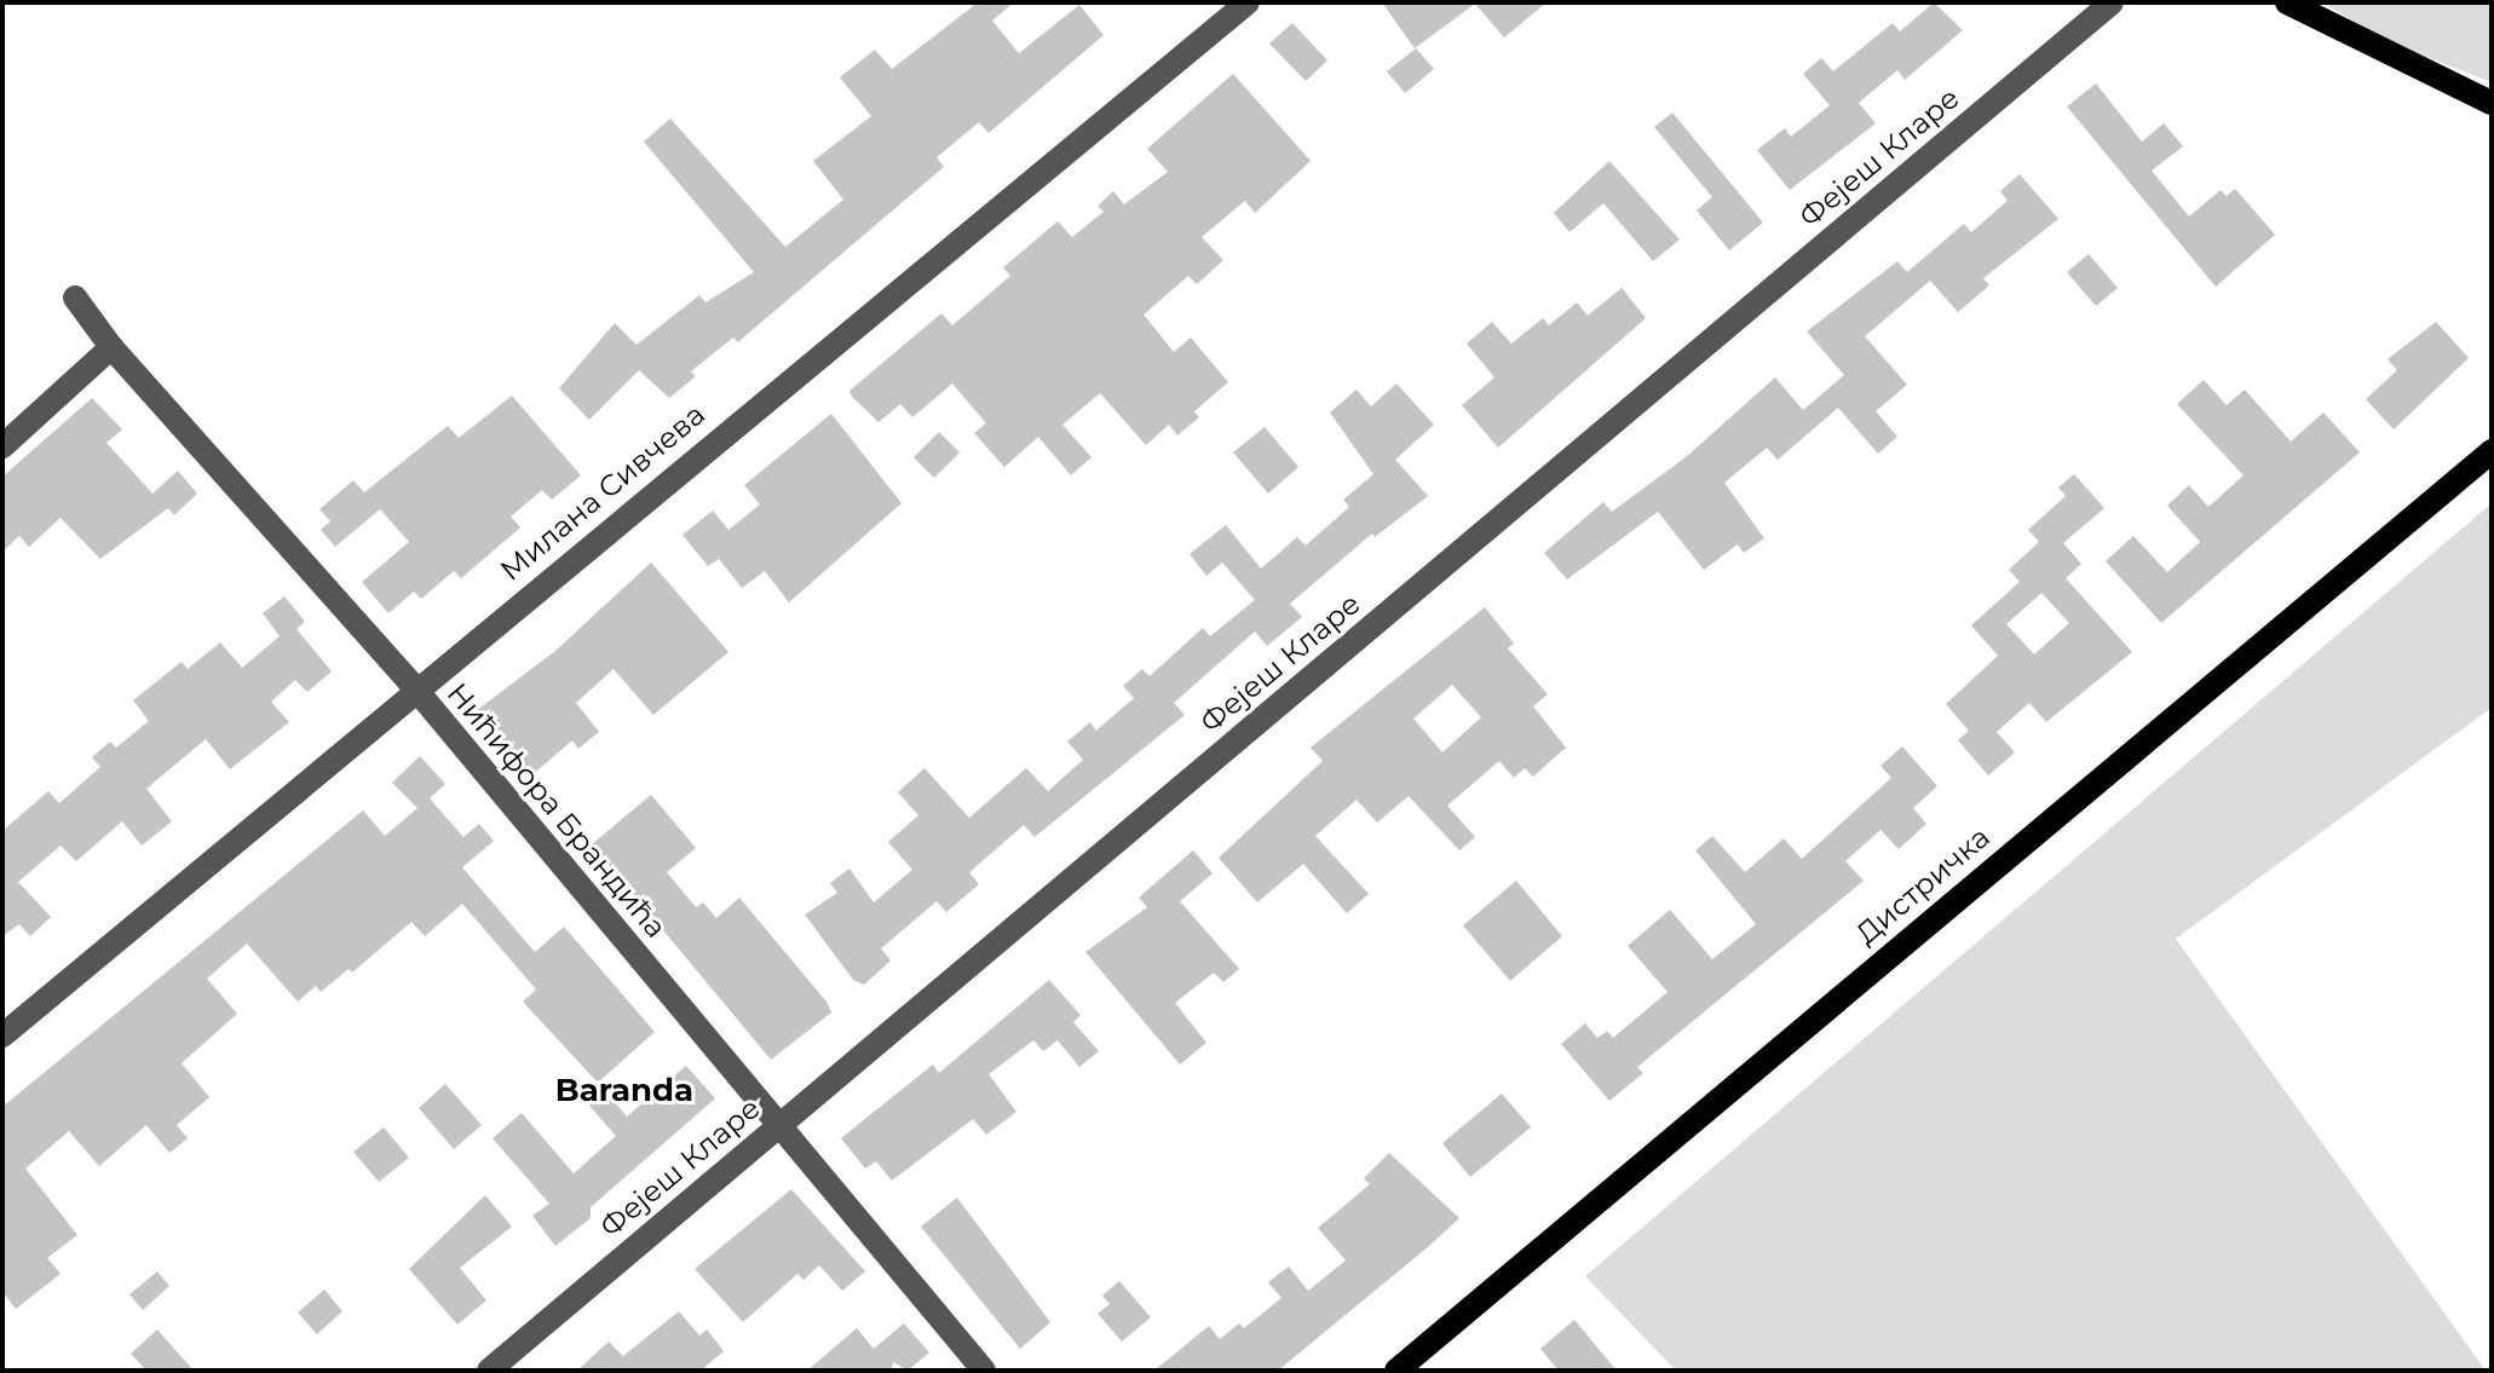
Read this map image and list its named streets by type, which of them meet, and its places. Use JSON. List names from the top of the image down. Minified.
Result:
{"streets":{"main road":["Дистричка"],"street":["Фејеш Кларе","Милана Сивчева","Нићифора Брандића"]},"crossings":[["Фејеш Кларе","Нићифора Брандића"],["Милана Сивчева","Нићифора Брандића"]],"districts":["Baranda"]}
